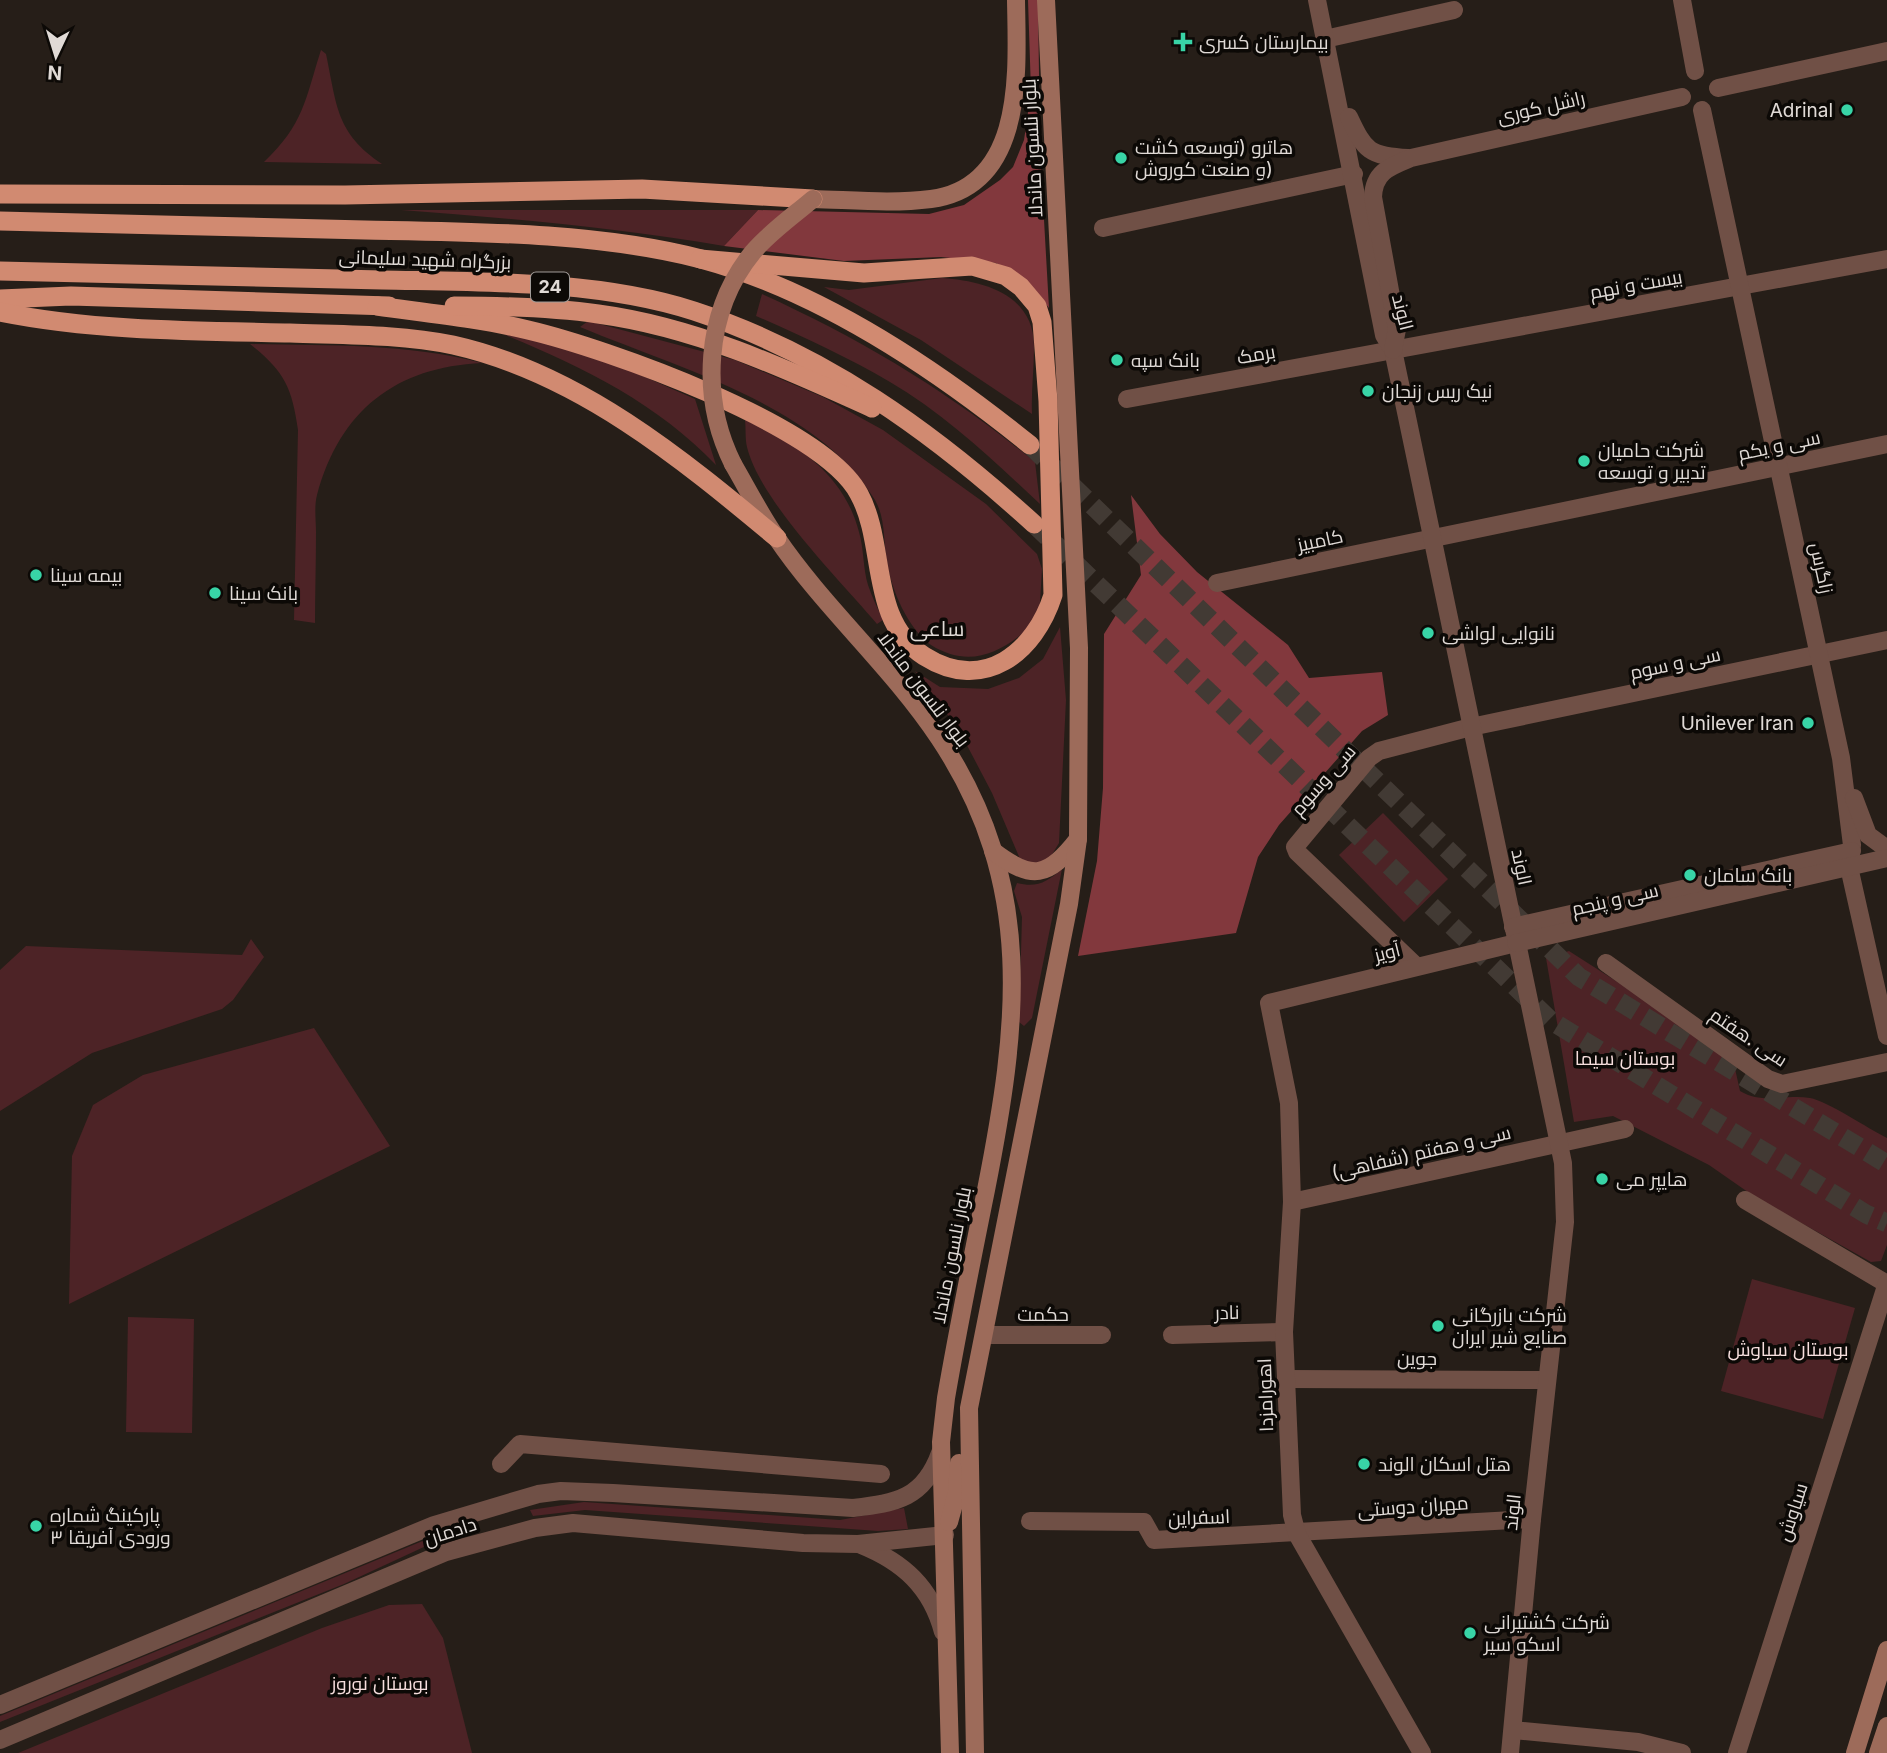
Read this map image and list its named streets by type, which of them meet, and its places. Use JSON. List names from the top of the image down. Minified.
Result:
{"streets":{"highway":["بزرگراه شهید سلیمانی","24"],"main road":["بلوار نلسون ماندلا"],"street":["راشل کوری","بیست و نهم","الوند","برمک","سی و یکم","کامبیز","زاگرس","سی و سوم","سی وسوم","سی و پنجم","آویز","سی .هفتم","سی و هفتم (شفاهی)","نادر","حکمت","جوین","اهورامزدا","مهران دوستی","سیاوش","اسفراین","دادمان"]},"crossings":[["بلوار نلسون ماندلا","حکمت"],["بلوار نلسون ماندلا","دادمان"],["بیست و نهم","الوند"],["بیست و نهم","برمک"],["بیست و نهم","زاگرس"],["الوند","برمک"],["الوند","سی و یکم"],["الوند","کامبیز"],["الوند","سی و سوم"],["الوند","سی وسوم"],["الوند","سی و پنجم"],["الوند","آویز"],["الوند","سی و هفتم (شفاهی)"],["الوند","جوین"],["الوند","مهران دوستی"],["سی و یکم","کامبیز"],["سی و یکم","زاگرس"],["زاگرس","سی و سوم"],["زاگرس","سی و پنجم"],["سی و سوم","سی وسوم"],["سی وسوم","آویز"],["سی و پنجم","آویز"],["آویز","اهورامزدا"],["سی و هفتم (شفاهی)","اهورامزدا"],["نادر","اهورامزدا"],["جوین","اهورامزدا"],["اهورامزدا","مهران دوستی"],["اهورامزدا","اسفراین"],["مهران دوستی","اسفراین"]],"districts":["ساعی"],"parks":["بوستان سیما","بوستان سیاوش","بوستان نوروز"],"places":{"health":["بیمارستان کسری"],"other":["Adrinal","هاترو (توسعه کشت و صنعت کوروش)","بانک سپه","نیک ریس زنجان","شرکت حامیان تدبیر و توسعه","بیمه سینا","بانک سینا","نانوایی لواشی","Unilever Iran","بانک سامان","هایپر می","شرکت بازرگانی صنایع شیر ایران","هتل اسکان الوند","پارکینگ شماره ۳ ورودی آفریقا","شرکت کشتیرانی اسکو سیر"]},"north":"bottom"}
